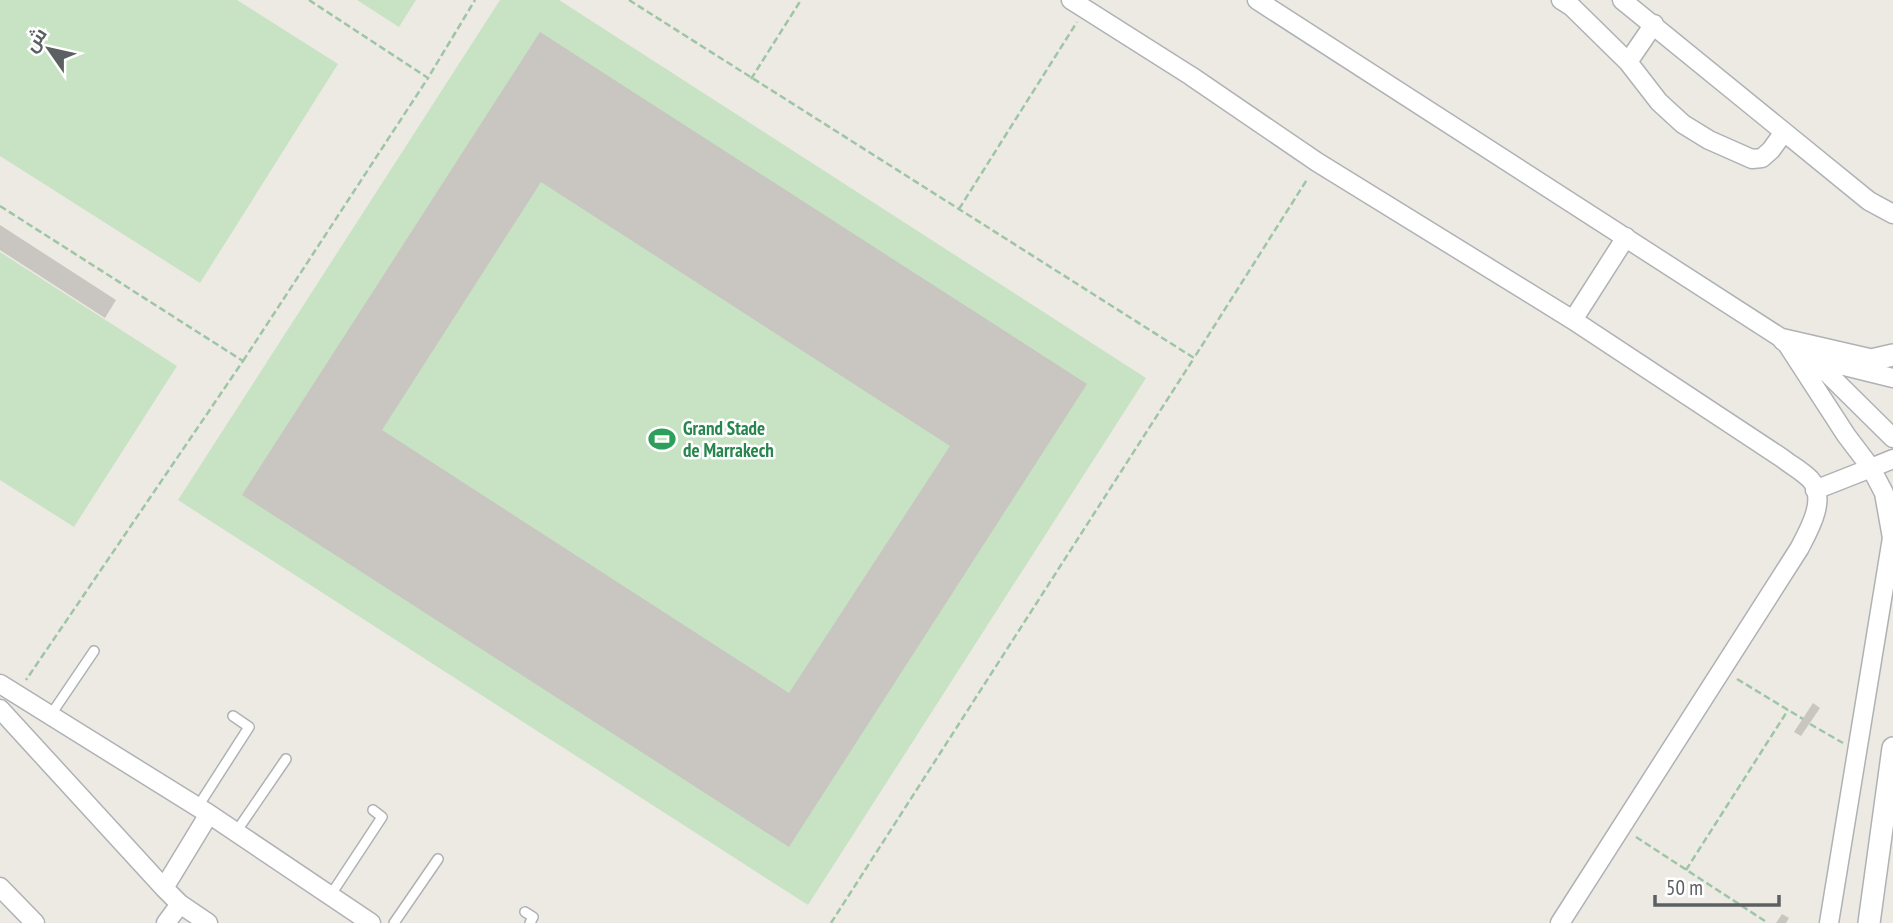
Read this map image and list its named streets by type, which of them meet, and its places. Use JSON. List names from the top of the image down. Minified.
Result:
{"places":{"sports":["Grand Stade de Marrakech"]},"scale_bar":"50 m","north":"top left"}
